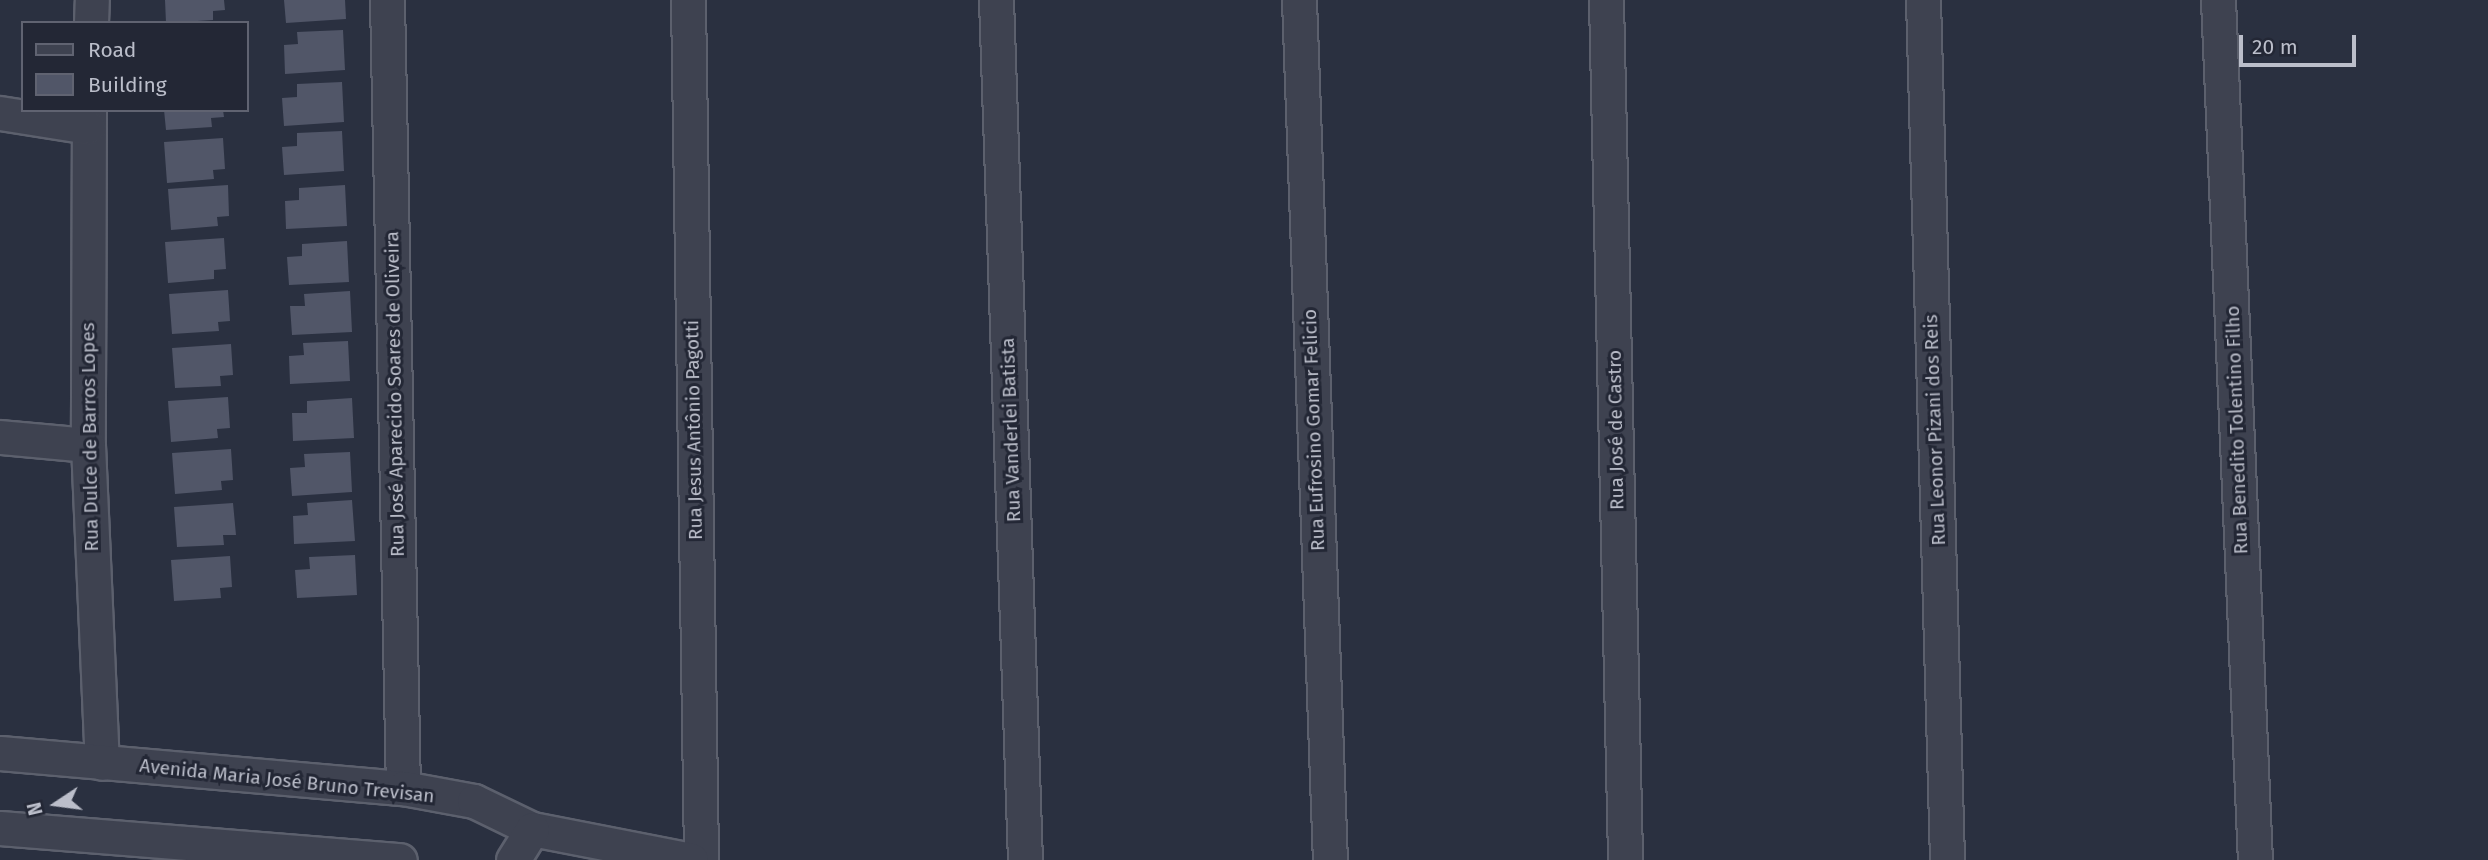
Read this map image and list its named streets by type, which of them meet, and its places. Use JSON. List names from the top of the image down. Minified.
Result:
{"streets":{"street":["Rua José Aparecido Soares de Oliveira","Rua Jesus Antônio Pagotti","Rua Vanderlei Batista","Rua Eufrosino Gomar Felicio","Rua José de Castro","Rua Leonor Pizani dos Reis","Rua Benedito Tolentino Filho","Rua Dulce de Barros Lopes","Avenida Maria José Bruno Trevisan"]},"crossings":[["Rua José Aparecido Soares de Oliveira","Avenida Maria José Bruno Trevisan"],["Rua Dulce de Barros Lopes","Avenida Maria José Bruno Trevisan"]],"legend":["Road","Building"],"scale_bar":"20 m","north":"left"}
